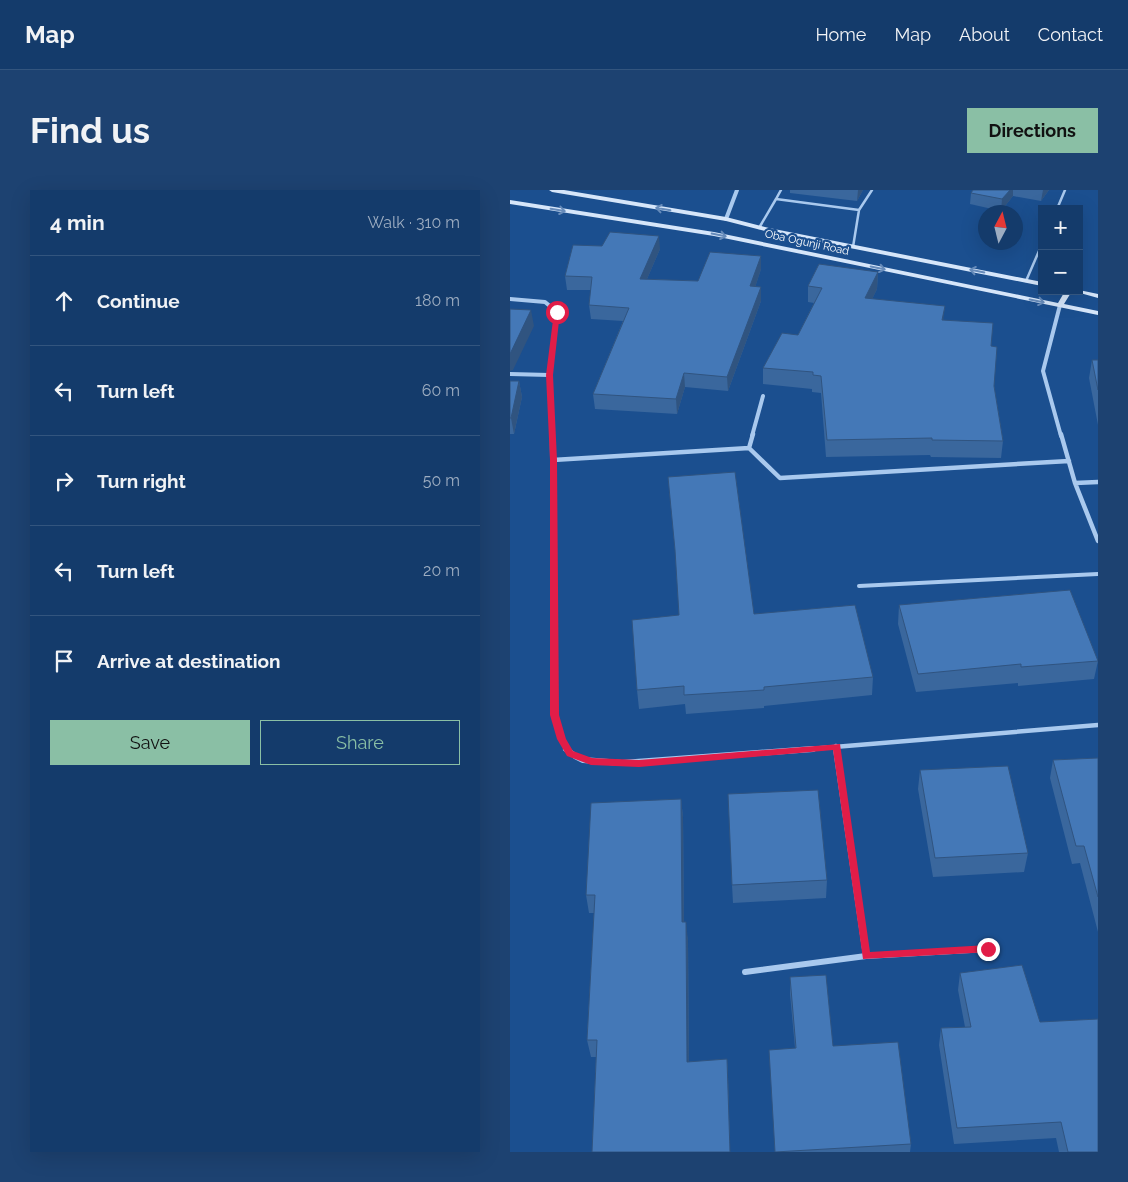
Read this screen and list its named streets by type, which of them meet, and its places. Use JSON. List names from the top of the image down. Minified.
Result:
{"streets":{"main road":["Oba Ogunji Road"]},"north":"top","page":{"header":"Map","nav":["Home","Map","About","Contact"],"buttons":["Directions",["Save","Share"]],"title":"Find us","heading":["4 min","Walk · 310 m"],"map_buttons":["+","−"],"list":[["Continue","180 m"],["Turn left","60 m"],["Turn right","50 m"],["Turn left","20 m"],"Arrive at destination"]}}
